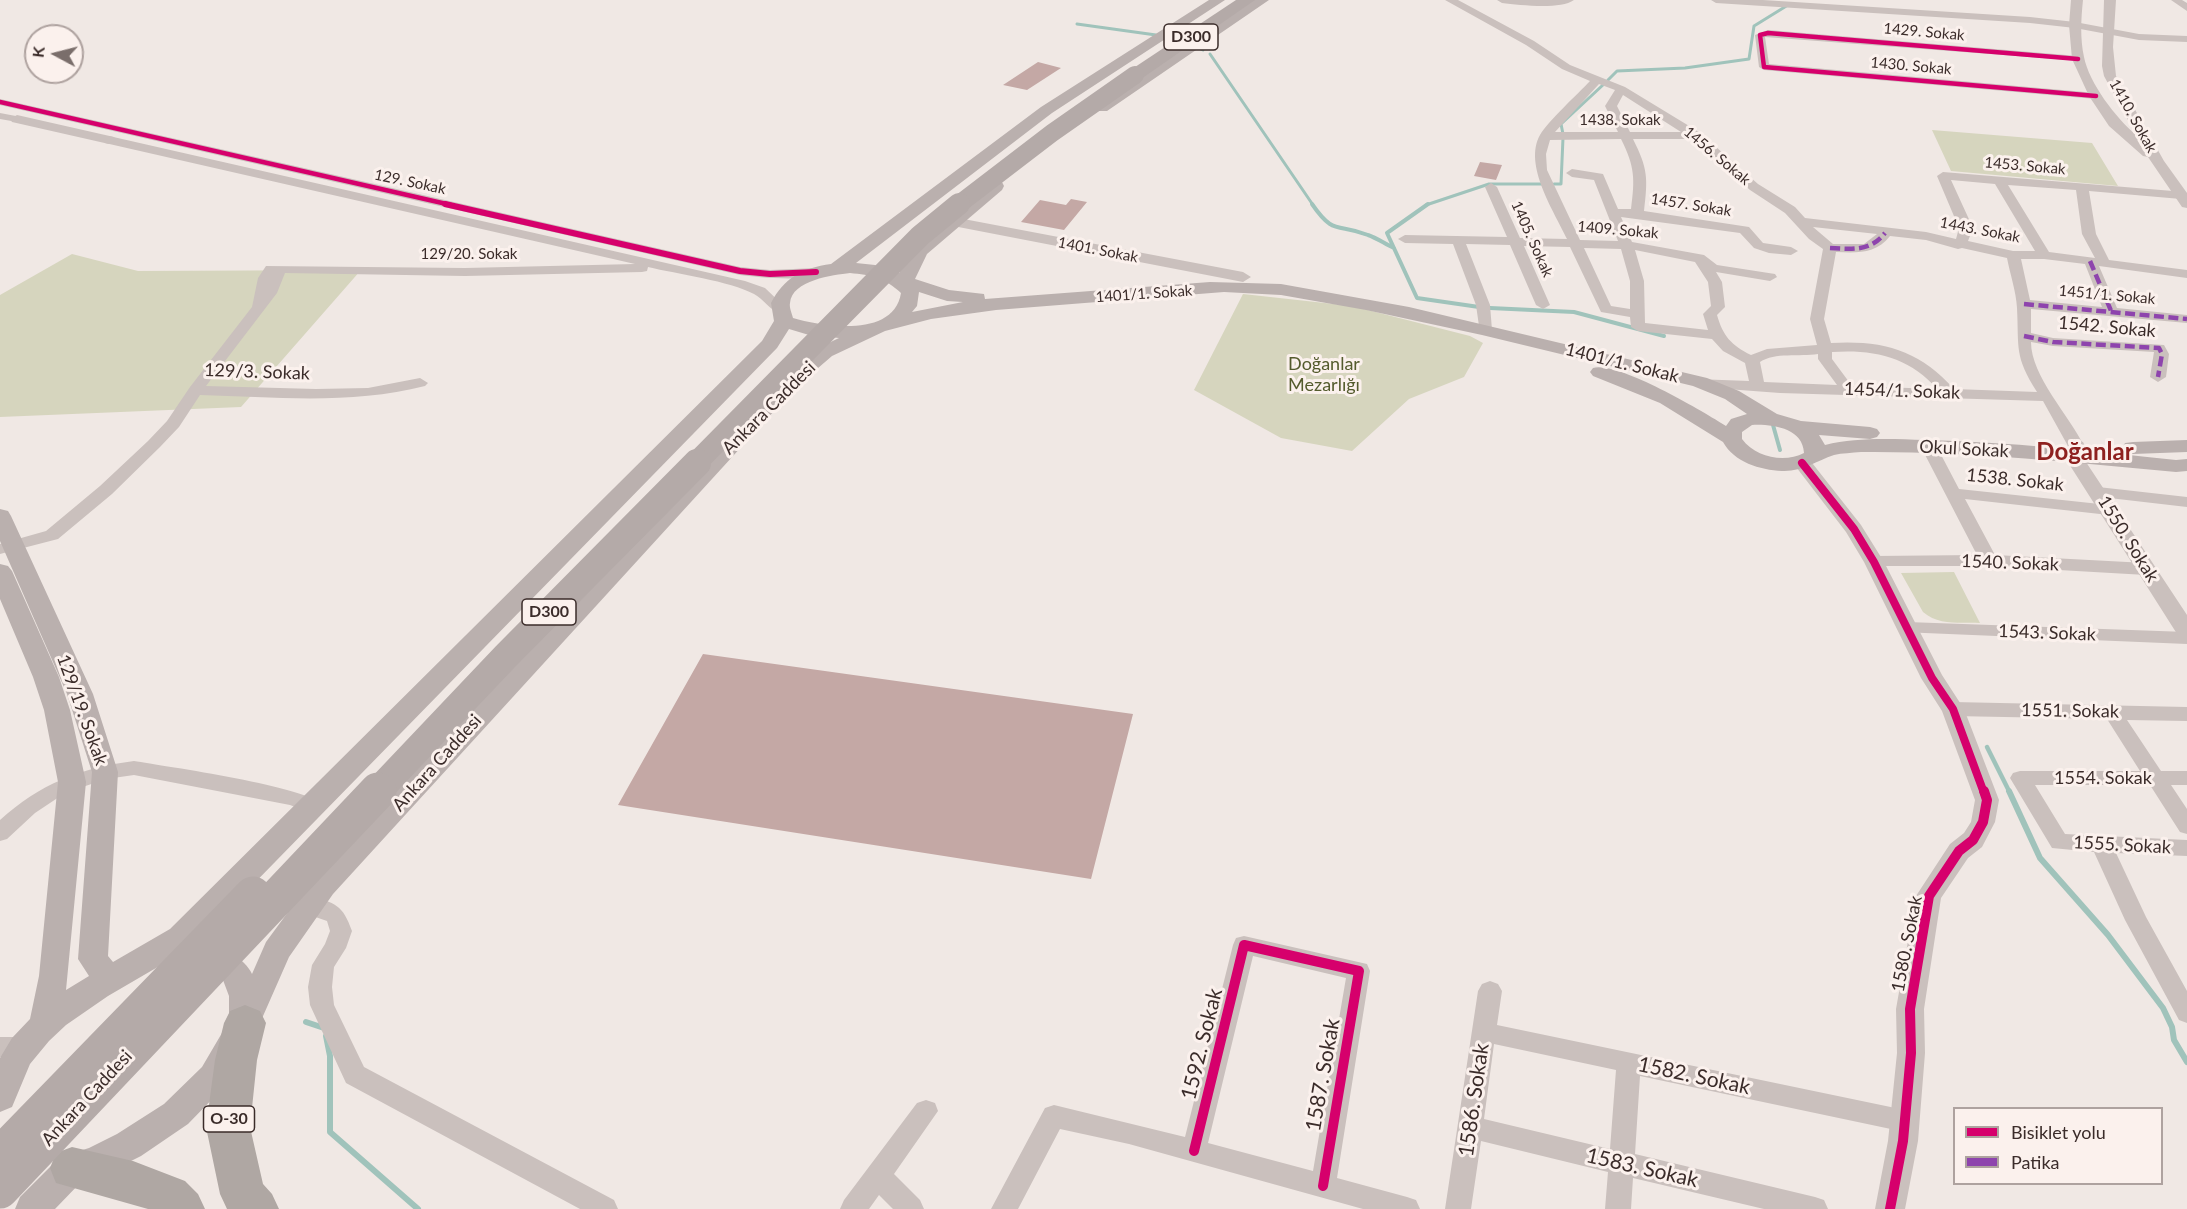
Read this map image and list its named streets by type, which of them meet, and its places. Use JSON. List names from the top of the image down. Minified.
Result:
{"streets":{"highway":["D300","Ankara Caddesi","O-30"],"main road":["1401/1. Sokak","Okul Sokak","129/19. Sokak"],"street":["1429. Sokak","1430. Sokak","1410. Sokak","1438. Sokak","1456. Sokak","1453. Sokak","129. Sokak","1457. Sokak","1409. Sokak","1443. Sokak","1405. Sokak","1401. Sokak","129/20. Sokak","1451/1. Sokak","1542. Sokak","129/3. Sokak","1454/1. Sokak","1538. Sokak","1550. Sokak","1540. Sokak","1543. Sokak","1551. Sokak","1554. Sokak","1555. Sokak","1580. Sokak","1592. Sokak","1587. Sokak","1582. Sokak","1586. Sokak","1583. Sokak"]},"crossings":[["1429. Sokak","1430. Sokak"],["1429. Sokak","1410. Sokak"],["1430. Sokak","1410. Sokak"],["1410. Sokak","1453. Sokak"],["1438. Sokak","1456. Sokak"],["1456. Sokak","1443. Sokak"],["1453. Sokak","1443. Sokak"],["129. Sokak","129/20. Sokak"],["129. Sokak","Ankara Caddesi"],["1409. Sokak","1405. Sokak"],["1401. Sokak","1401/1. Sokak"],["1401. Sokak","Ankara Caddesi"],["129/20. Sokak","129/3. Sokak"],["1401/1. Sokak","1454/1. Sokak"],["1401/1. Sokak","Ankara Caddesi"],["1401/1. Sokak","Okul Sokak"],["Ankara Caddesi","129/19. Sokak"],["Ankara Caddesi","O-30"],["Okul Sokak","1550. Sokak"],["Okul Sokak","1580. Sokak"],["1538. Sokak","1550. Sokak"],["1550. Sokak","1540. Sokak"],["1540. Sokak","1580. Sokak"],["1543. Sokak","1580. Sokak"],["1551. Sokak","1580. Sokak"],["1554. Sokak","1555. Sokak"],["1580. Sokak","1582. Sokak"],["1592. Sokak","1587. Sokak"],["1582. Sokak","1586. Sokak"],["1586. Sokak","1583. Sokak"]],"districts":["Doğanlar"],"parks":["Doğanlar Mezarlığı"],"legend":["Bisiklet yolu","Patika"],"north":"left"}
